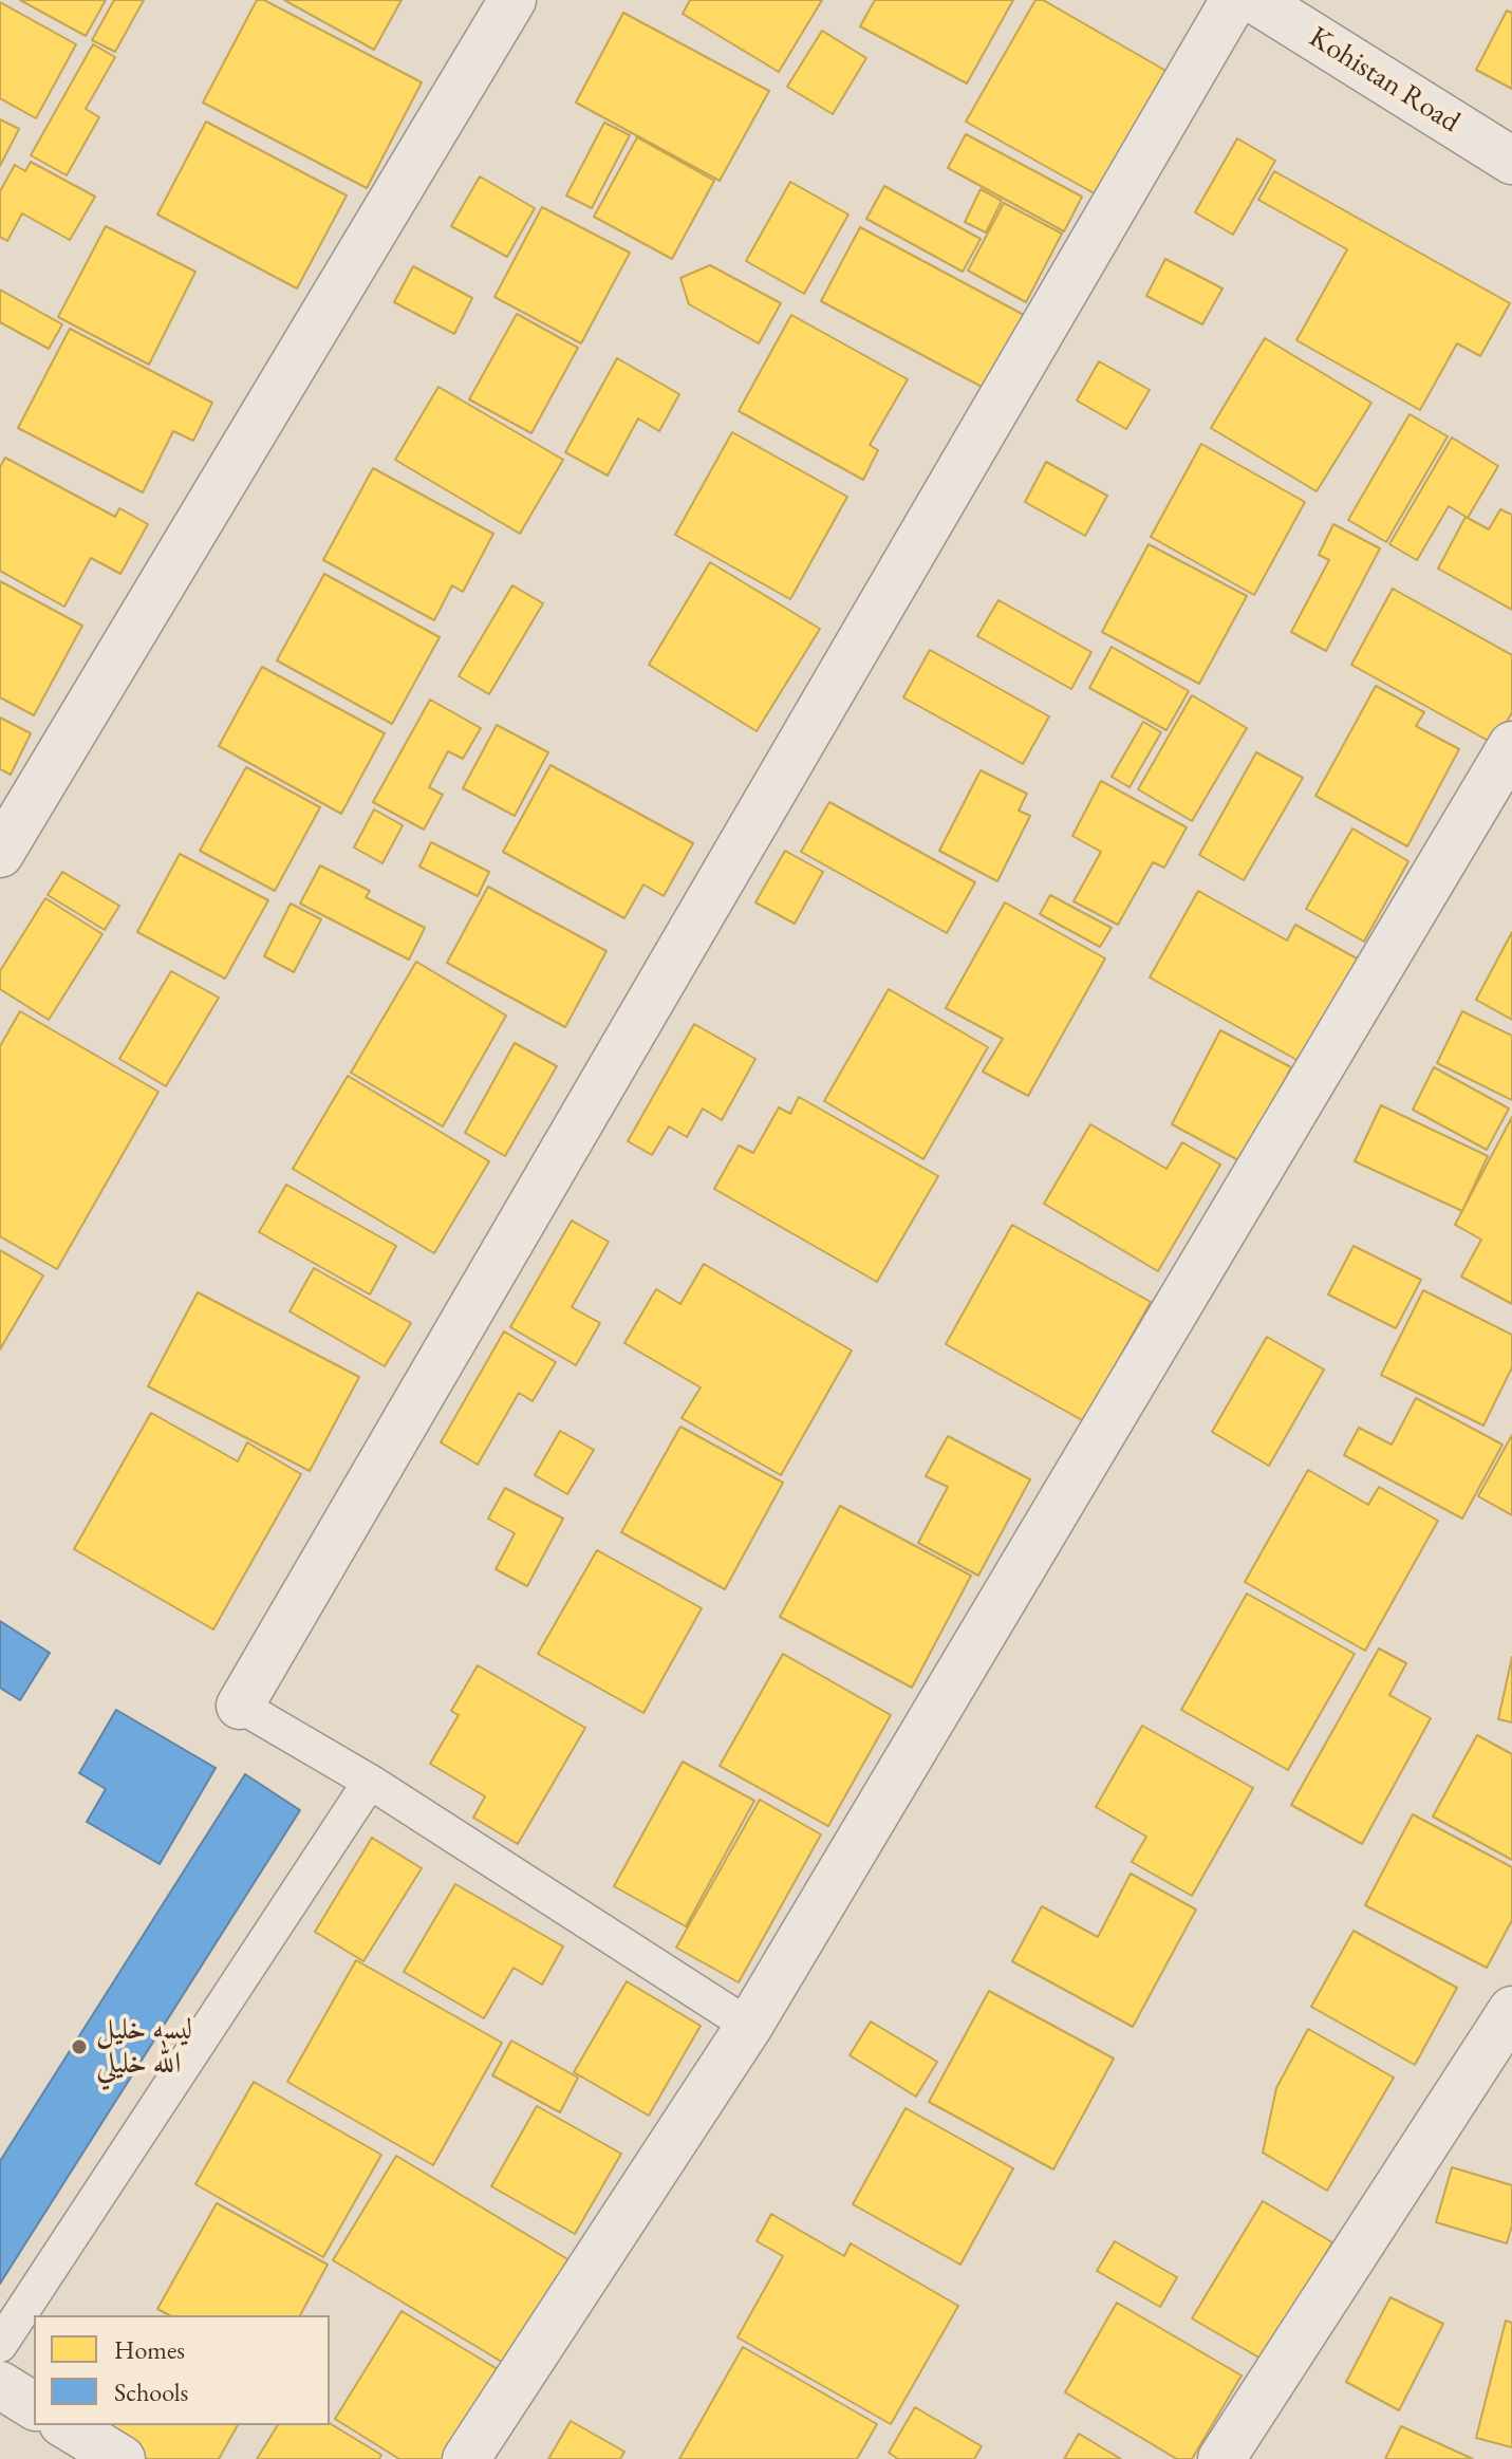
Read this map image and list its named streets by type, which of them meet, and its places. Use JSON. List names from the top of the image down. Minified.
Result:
{"streets":{"street":["Kohistan Road"]},"places":["ليسه خليل الله خليلي"],"legend":["Homes","Schools"]}
